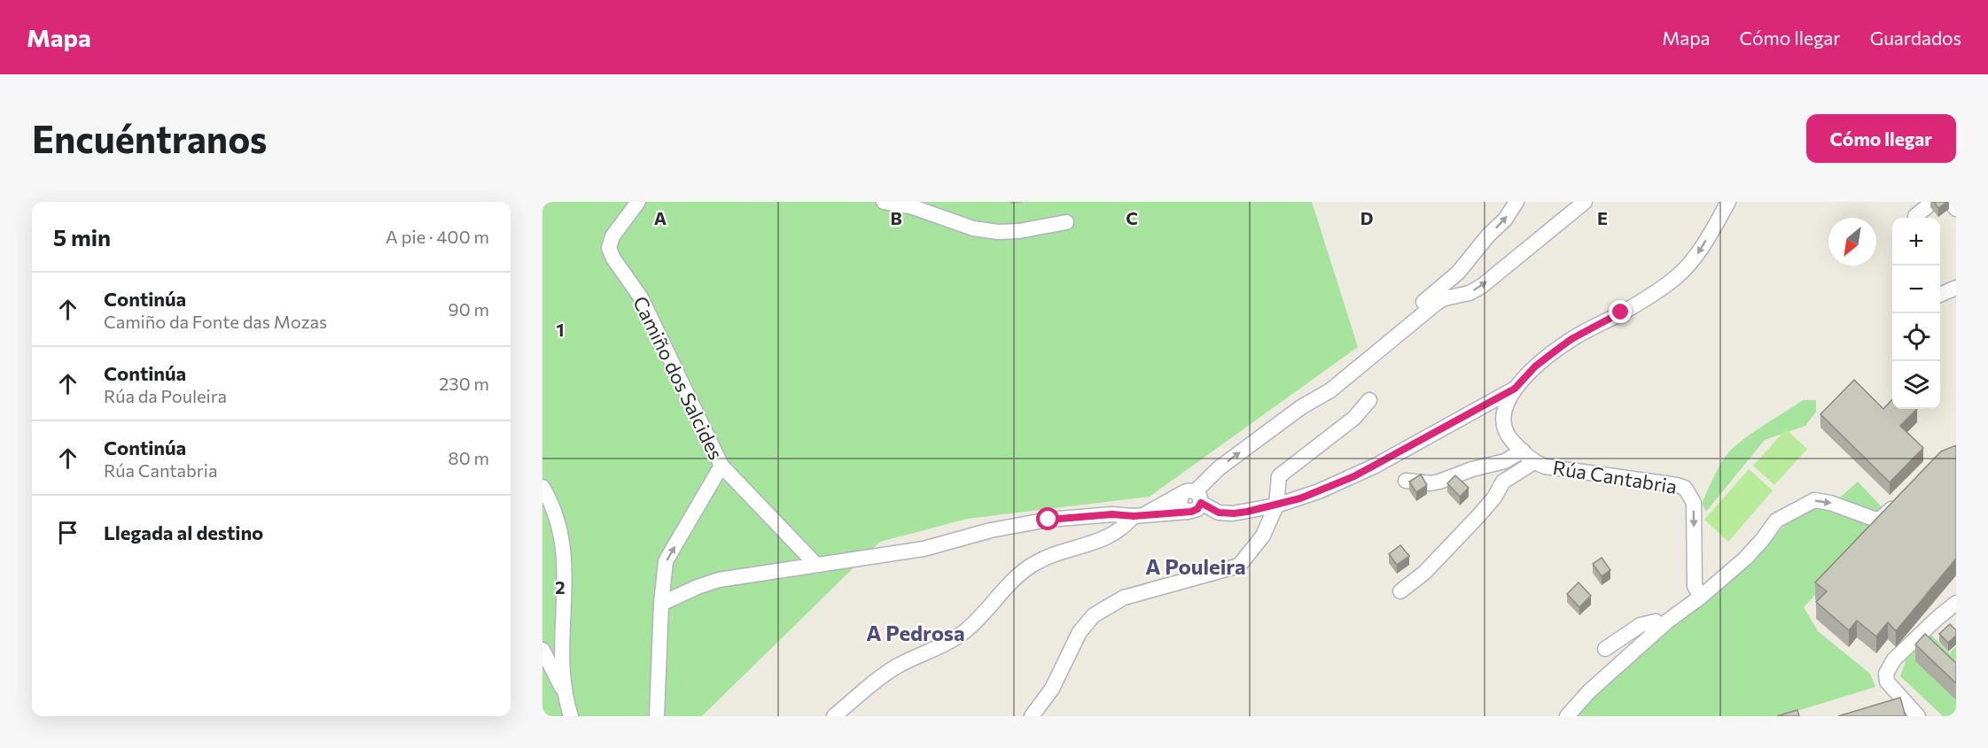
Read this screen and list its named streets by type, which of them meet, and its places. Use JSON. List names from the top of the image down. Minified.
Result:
{"streets":{"street":["Camiño dos Salcides","Rúa Cantabria"]},"districts":["A Pouleira","A Pedrosa"],"north":"bottom left","page":{"header":"Mapa","nav":["Mapa","Cómo llegar","Guardados"],"buttons":"Cómo llegar","title":"Encuéntranos","heading":["5 min","A pie · 400 m"],"map_buttons":["+","−"],"list":[["Continúa","Camiño da Fonte das Mozas","90 m"],["Continúa","Rúa da Pouleira","230 m"],["Continúa","Rúa Cantabria","80 m"],"Llegada al destino"]},"grid":{"columns":["A","B","C","D","E"],"rows":["1","2"]}}
